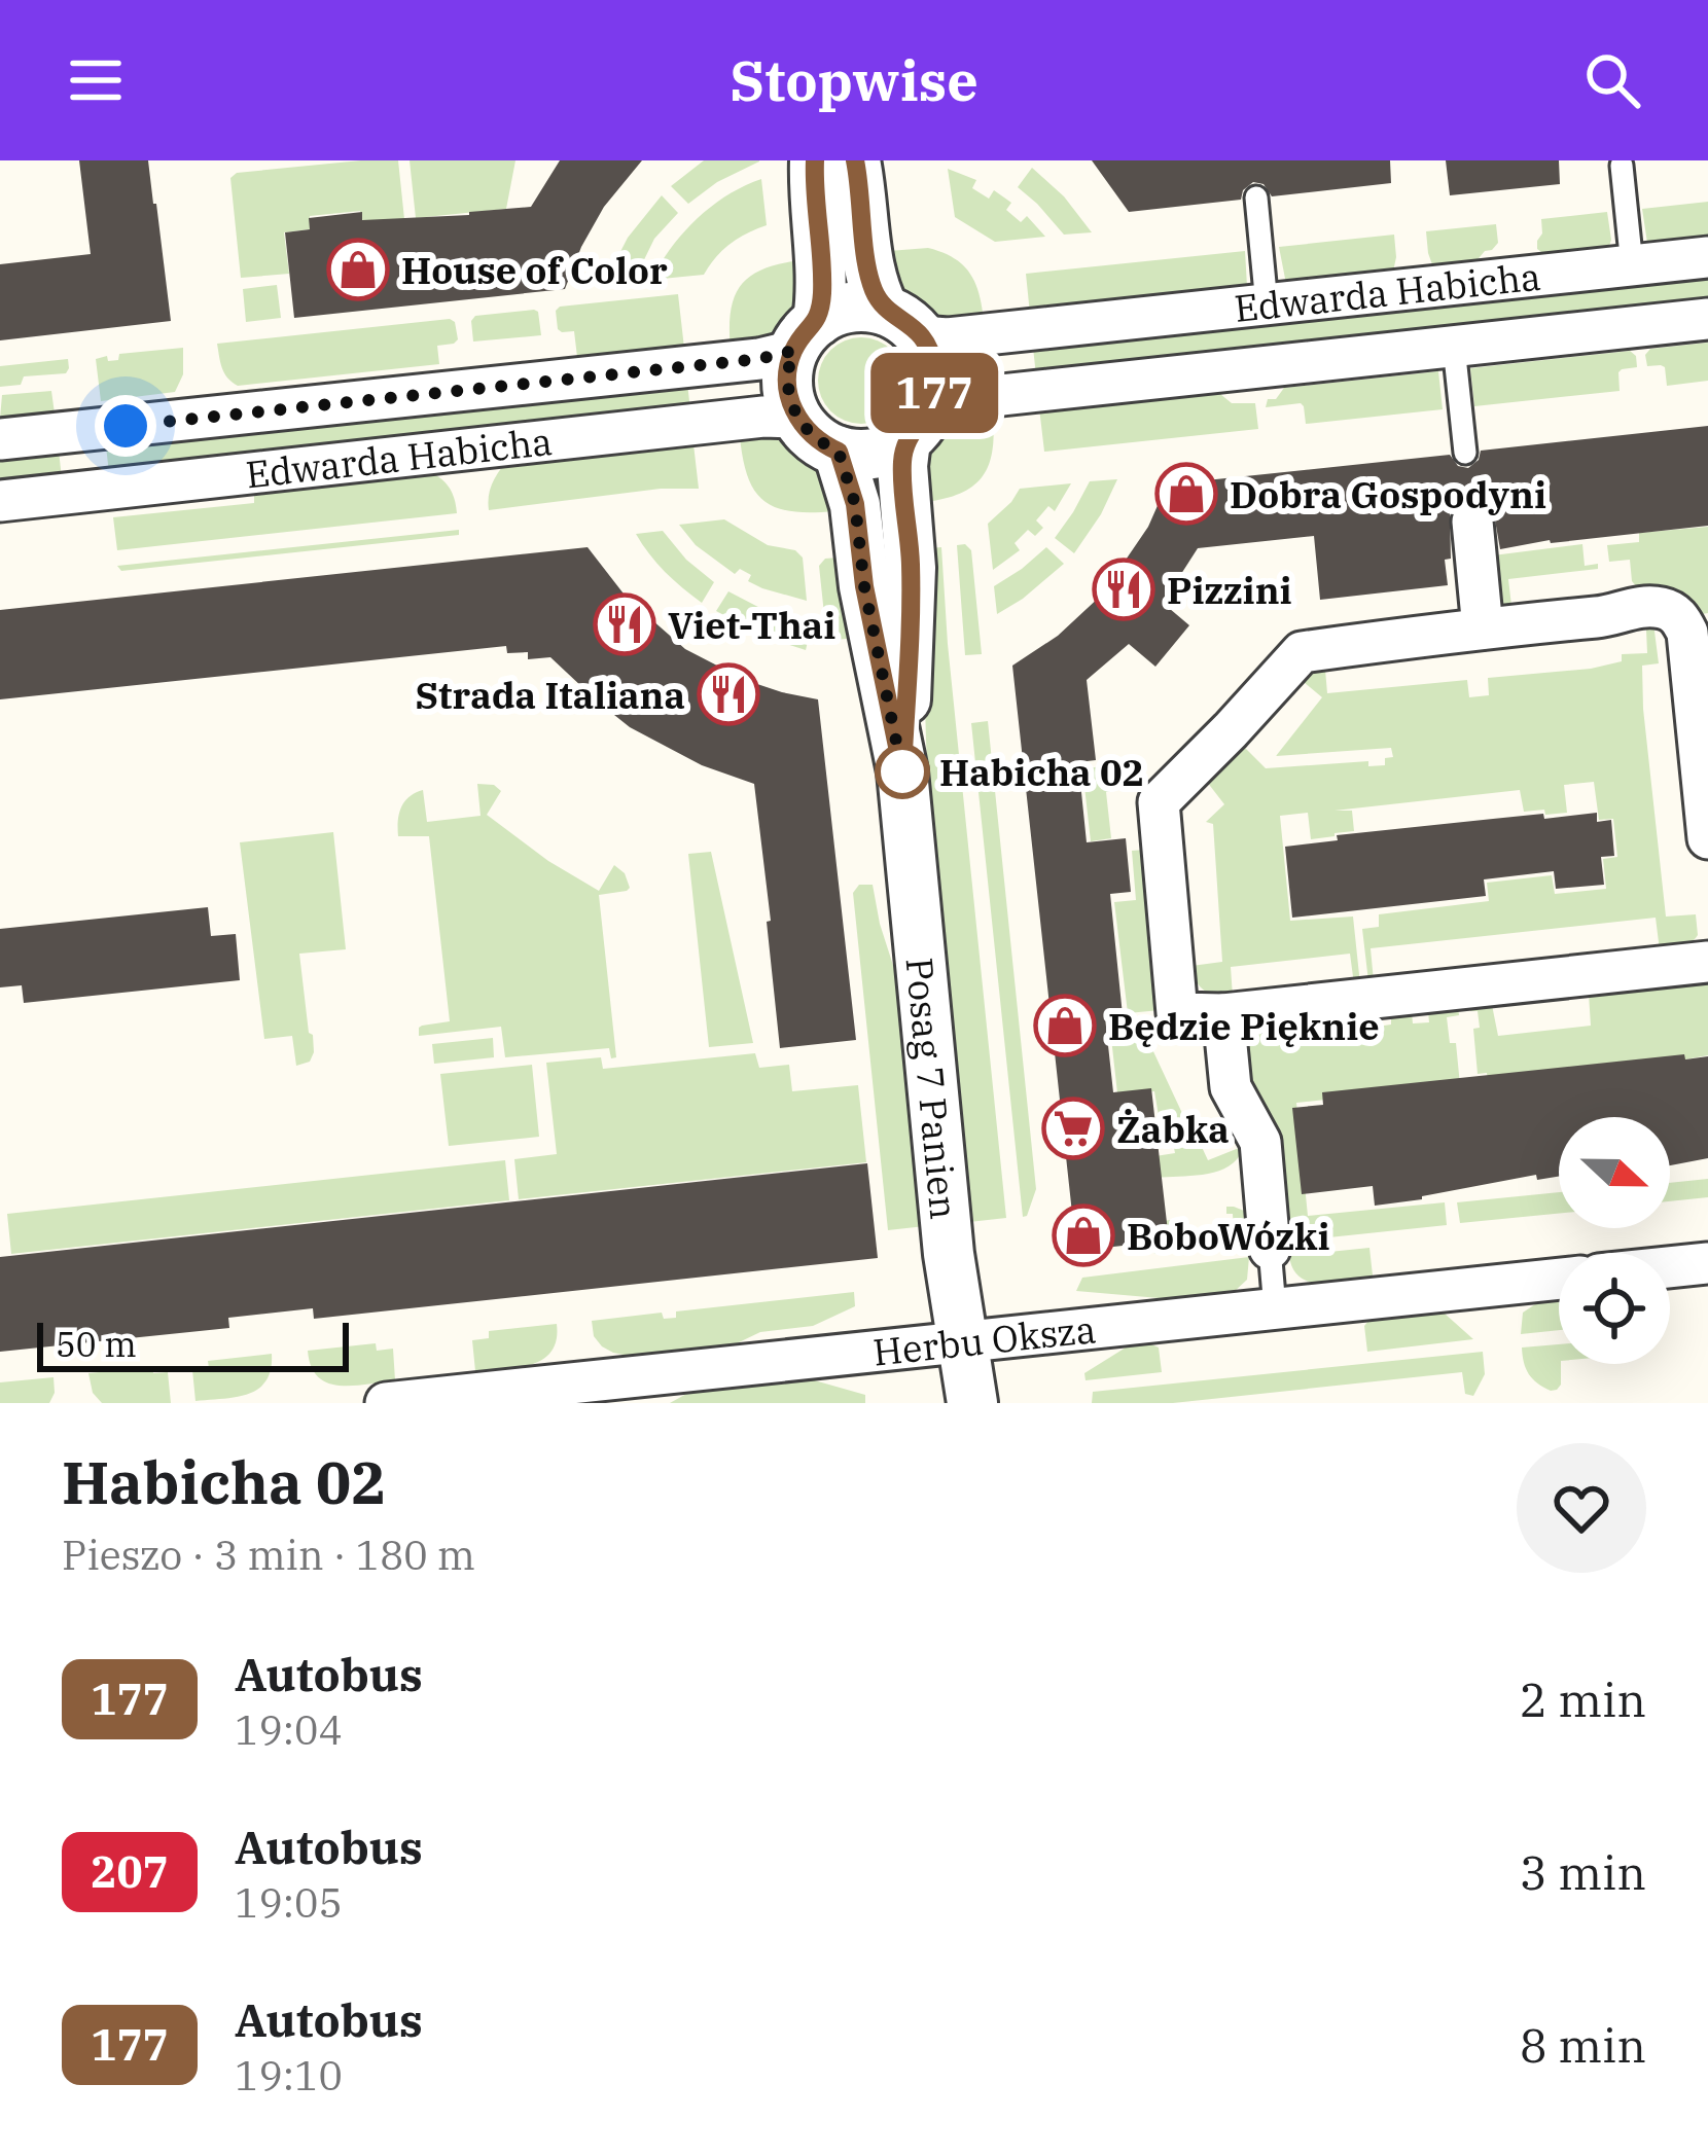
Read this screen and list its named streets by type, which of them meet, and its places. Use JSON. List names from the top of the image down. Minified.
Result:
{"streets":{"street":["Edwarda Habicha","Posag 7 Panien","Herbu Oksza"]},"crossings":[["Edwarda Habicha","Posag 7 Panien"],["Posag 7 Panien","Herbu Oksza"]],"places":{"shop":["House of Color","Dobra Gospodyni","Będzie Pięknie","BoboWózki"],"restaurant":["Pizzini","Viet-Thai","Strada Italiana"],"other":["Habicha 02"],"supermarket":["Żabka"]},"lines":["bus line 177"],"scale_bar":"50 m","north":"right","page":{"header":"Stopwise","on_map":"177","scale":"50 m","heading":["Habicha 02","Pieszo · 3 min · 180 m"],"list":[{"mark":"177","name":"Autobus","note":"19:04","value":"2 min"},{"mark":"207","name":"Autobus","note":"19:05","value":"3 min"},{"mark":"177","name":"Autobus","note":"19:10","value":"8 min"}]}}
